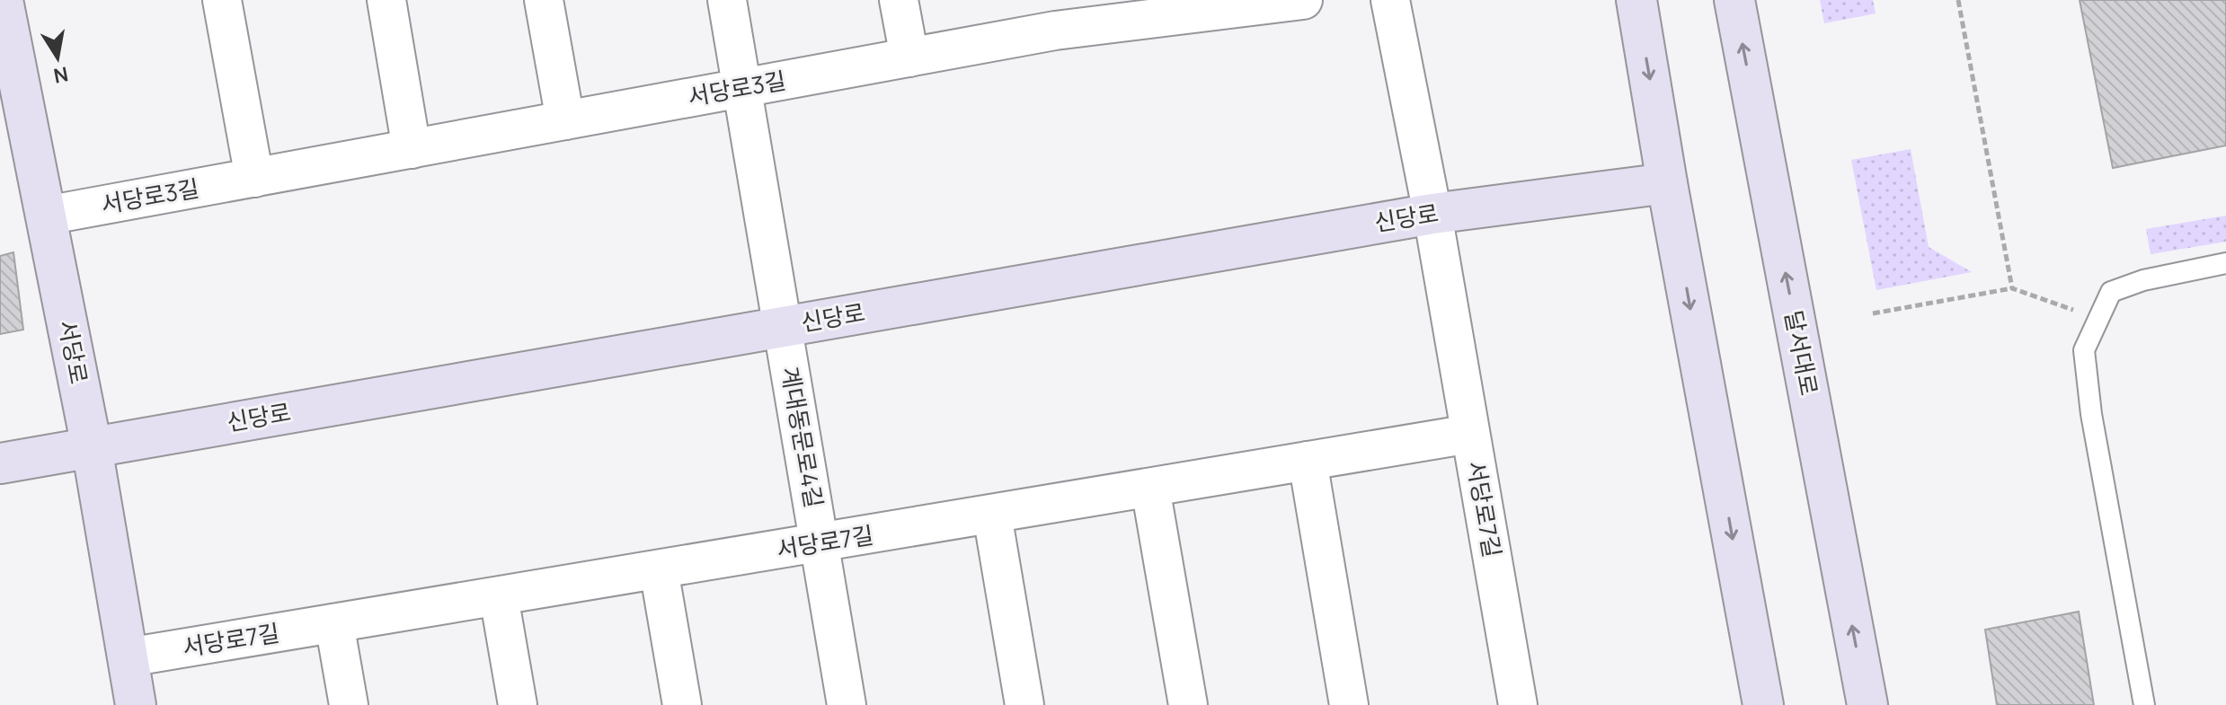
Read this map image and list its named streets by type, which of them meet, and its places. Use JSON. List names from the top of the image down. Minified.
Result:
{"streets":{"street":["서당로3길","신당로","서당로","달서대로","계대동문로4길","서당로7길"]},"crossings":[["서당로3길","서당로"],["서당로3길","계대동문로4길"],["신당로","서당로"],["신당로","계대동문로4길"],["서당로","서당로7길"],["계대동문로4길","서당로7길"]],"north":"bottom"}
